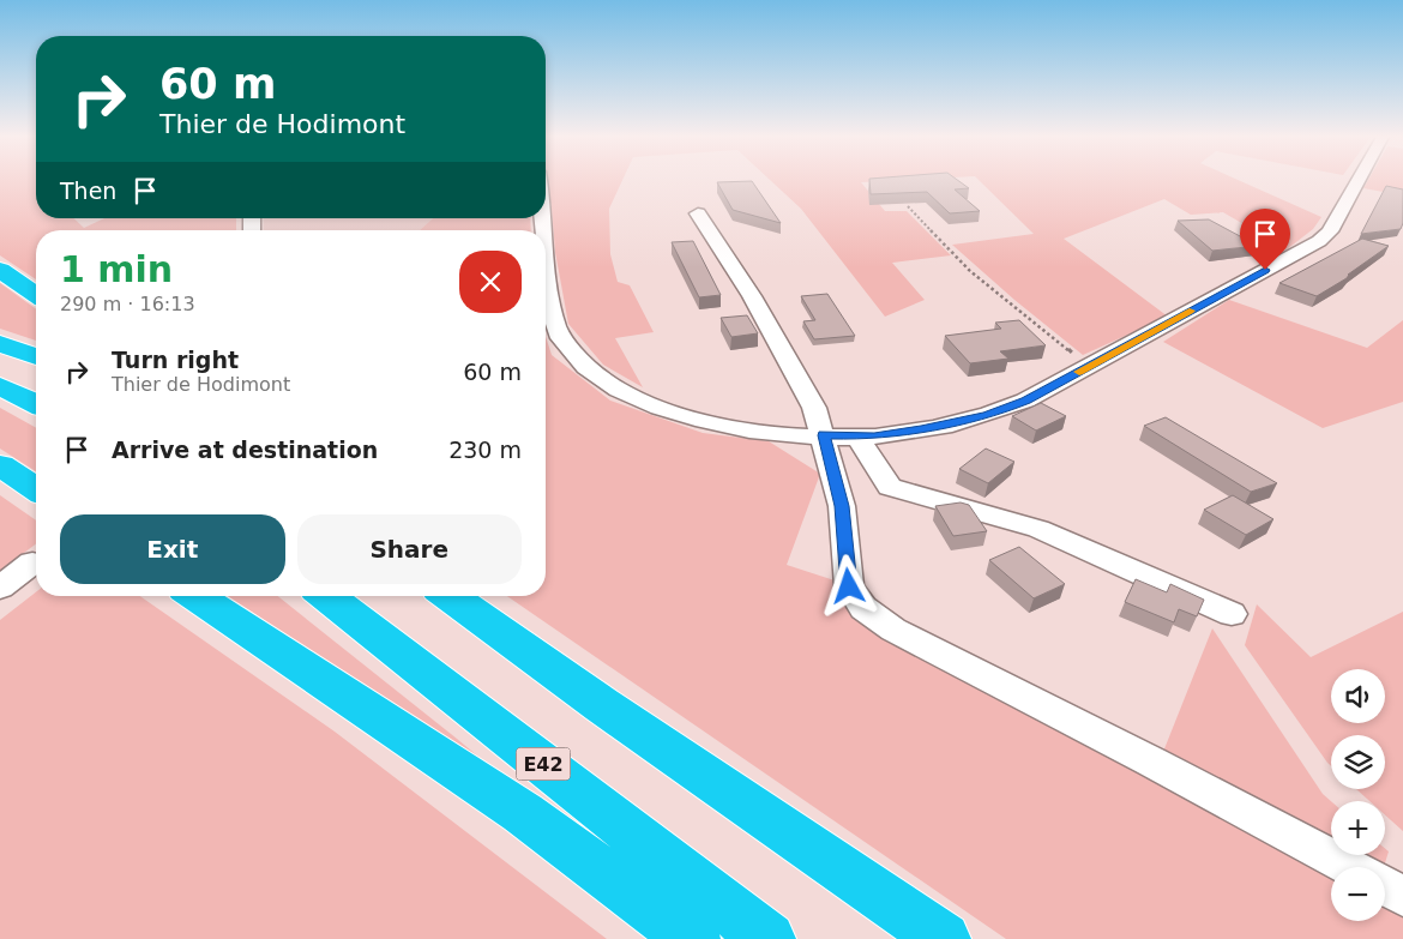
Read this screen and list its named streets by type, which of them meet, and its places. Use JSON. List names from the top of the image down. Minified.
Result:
{"streets":{"highway":["E42"]},"page":{"turn":["60 m","Thier de Hodimont"],"then":"Then","heading":["1 min","290 m · 16:13"],"list":[{"name":"Turn right","note":"Thier de Hodimont","value":"60 m"},{"name":"Arrive at destination","value":"230 m"}],"buttons":["Exit","Share"],"map_buttons":["+","−"]}}
